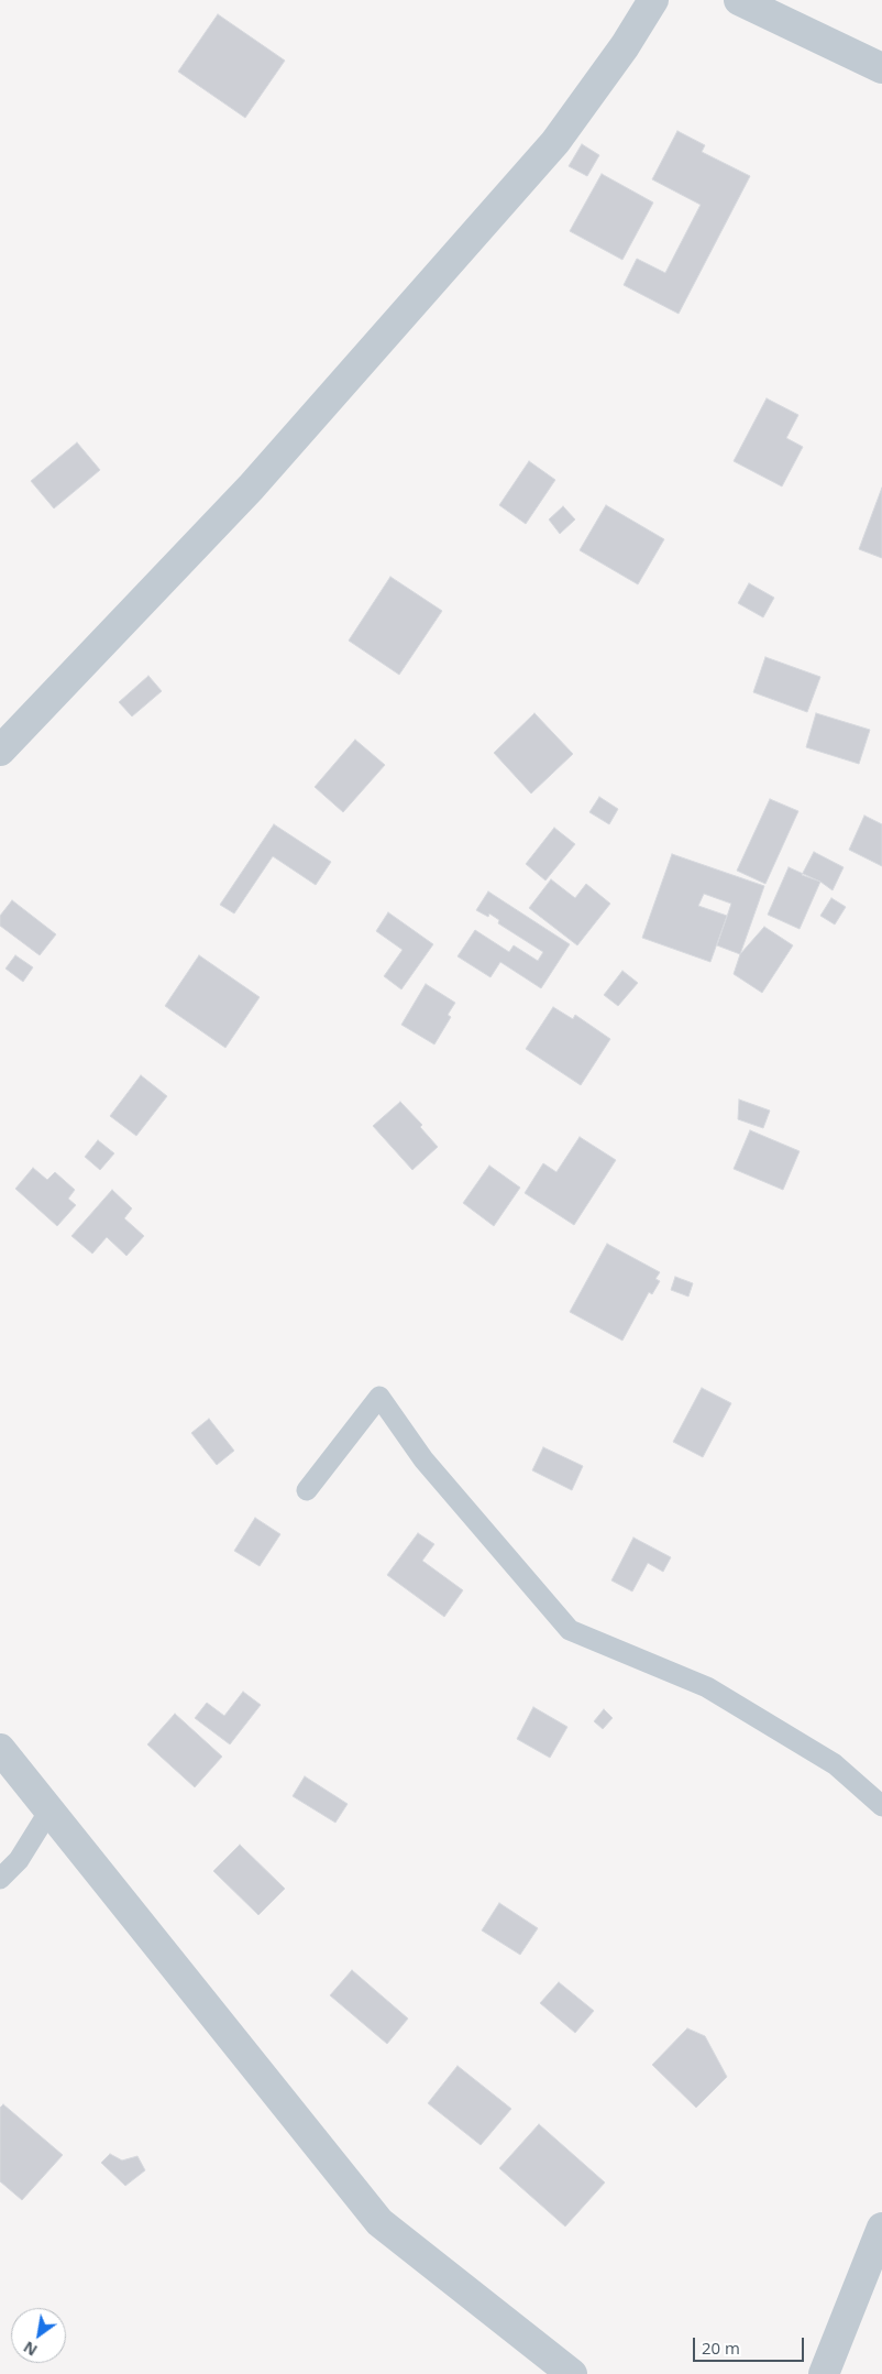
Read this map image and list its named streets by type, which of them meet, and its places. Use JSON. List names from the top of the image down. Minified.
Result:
{"scale_bar":"20 m","north":"bottom left"}
